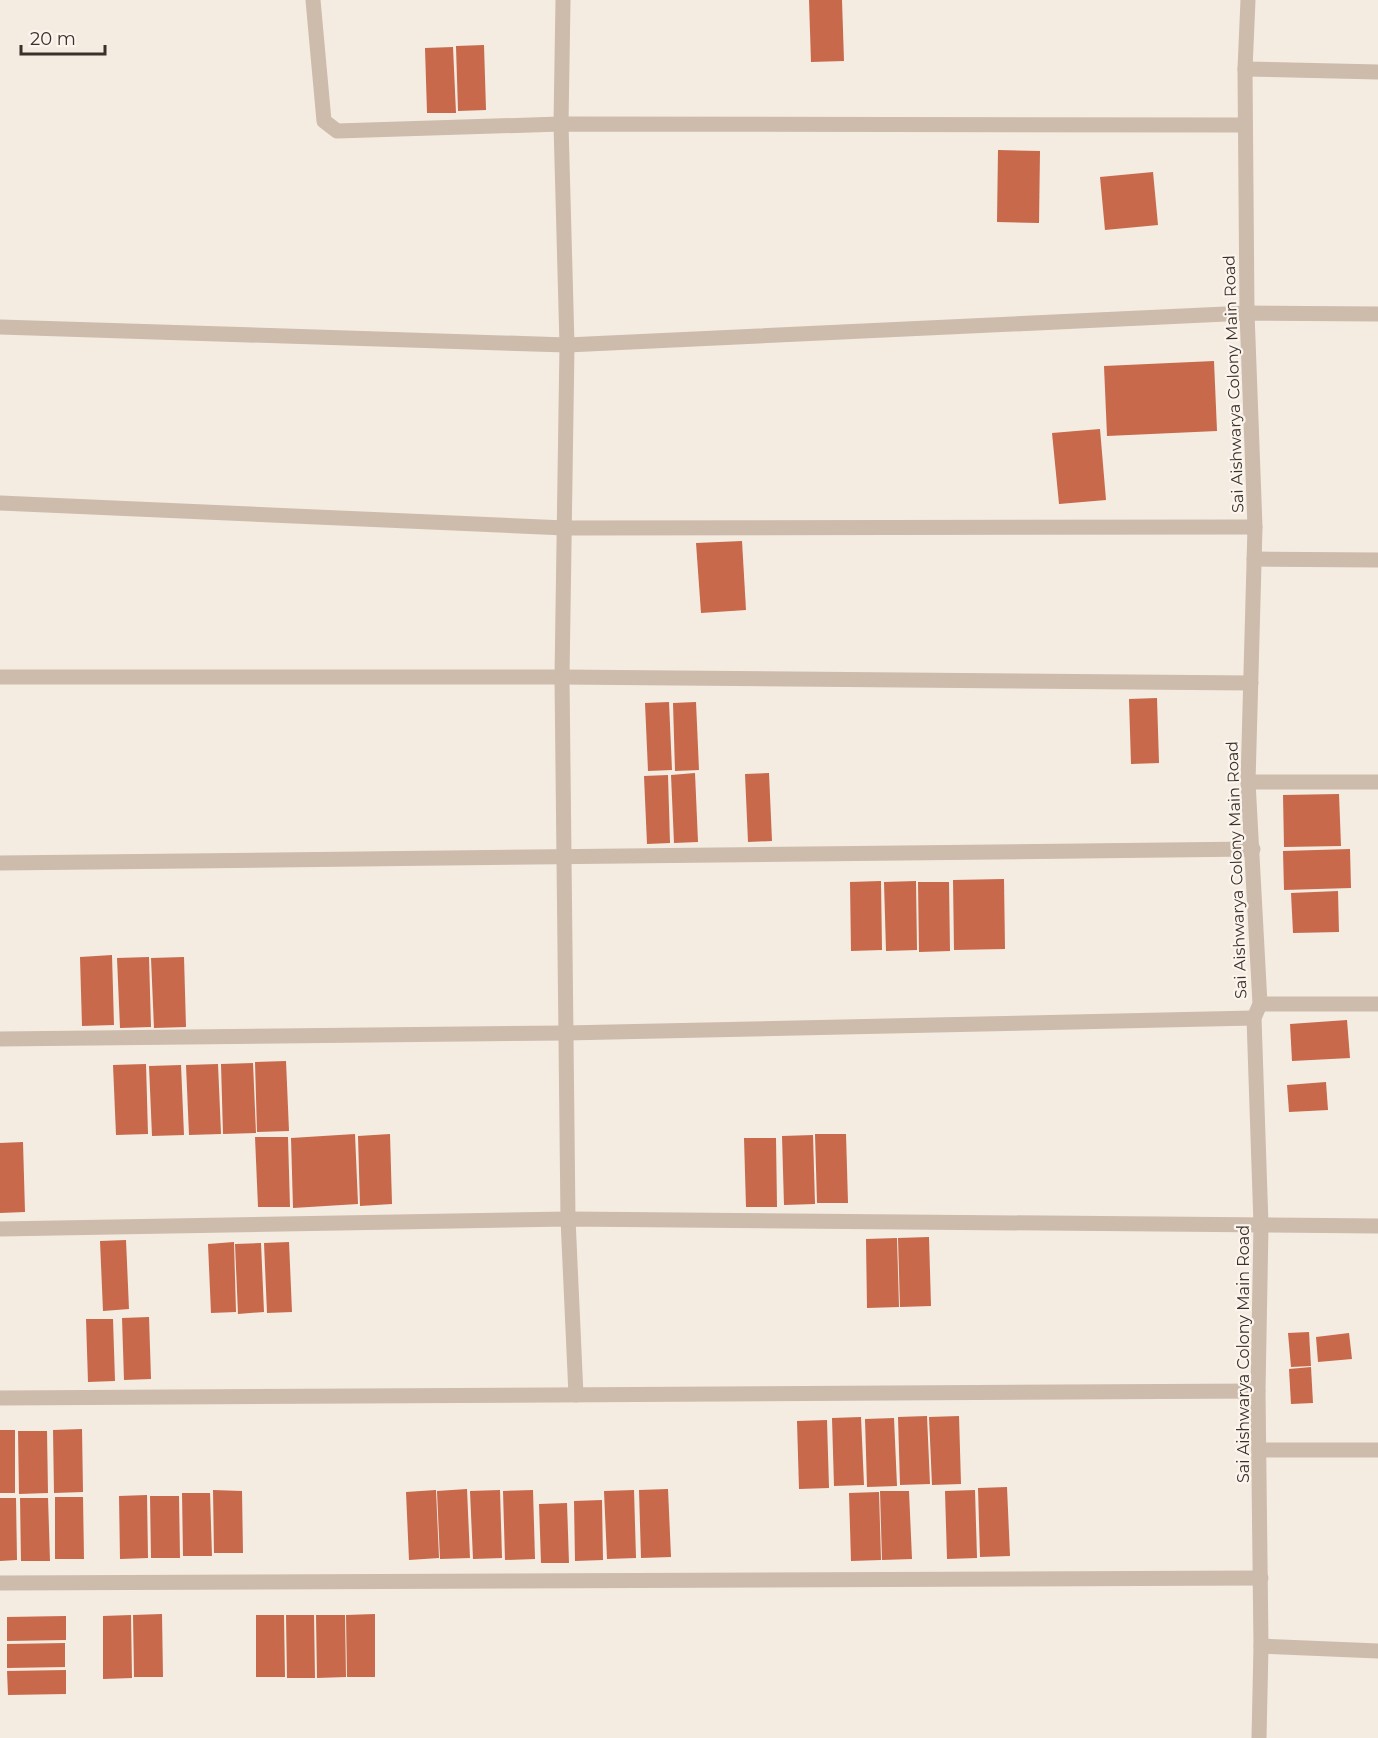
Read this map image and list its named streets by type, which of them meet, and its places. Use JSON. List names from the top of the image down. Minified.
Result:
{"streets":{"street":["Sai Aishwarya Colony Main Road"]},"scale_bar":"20 m"}
